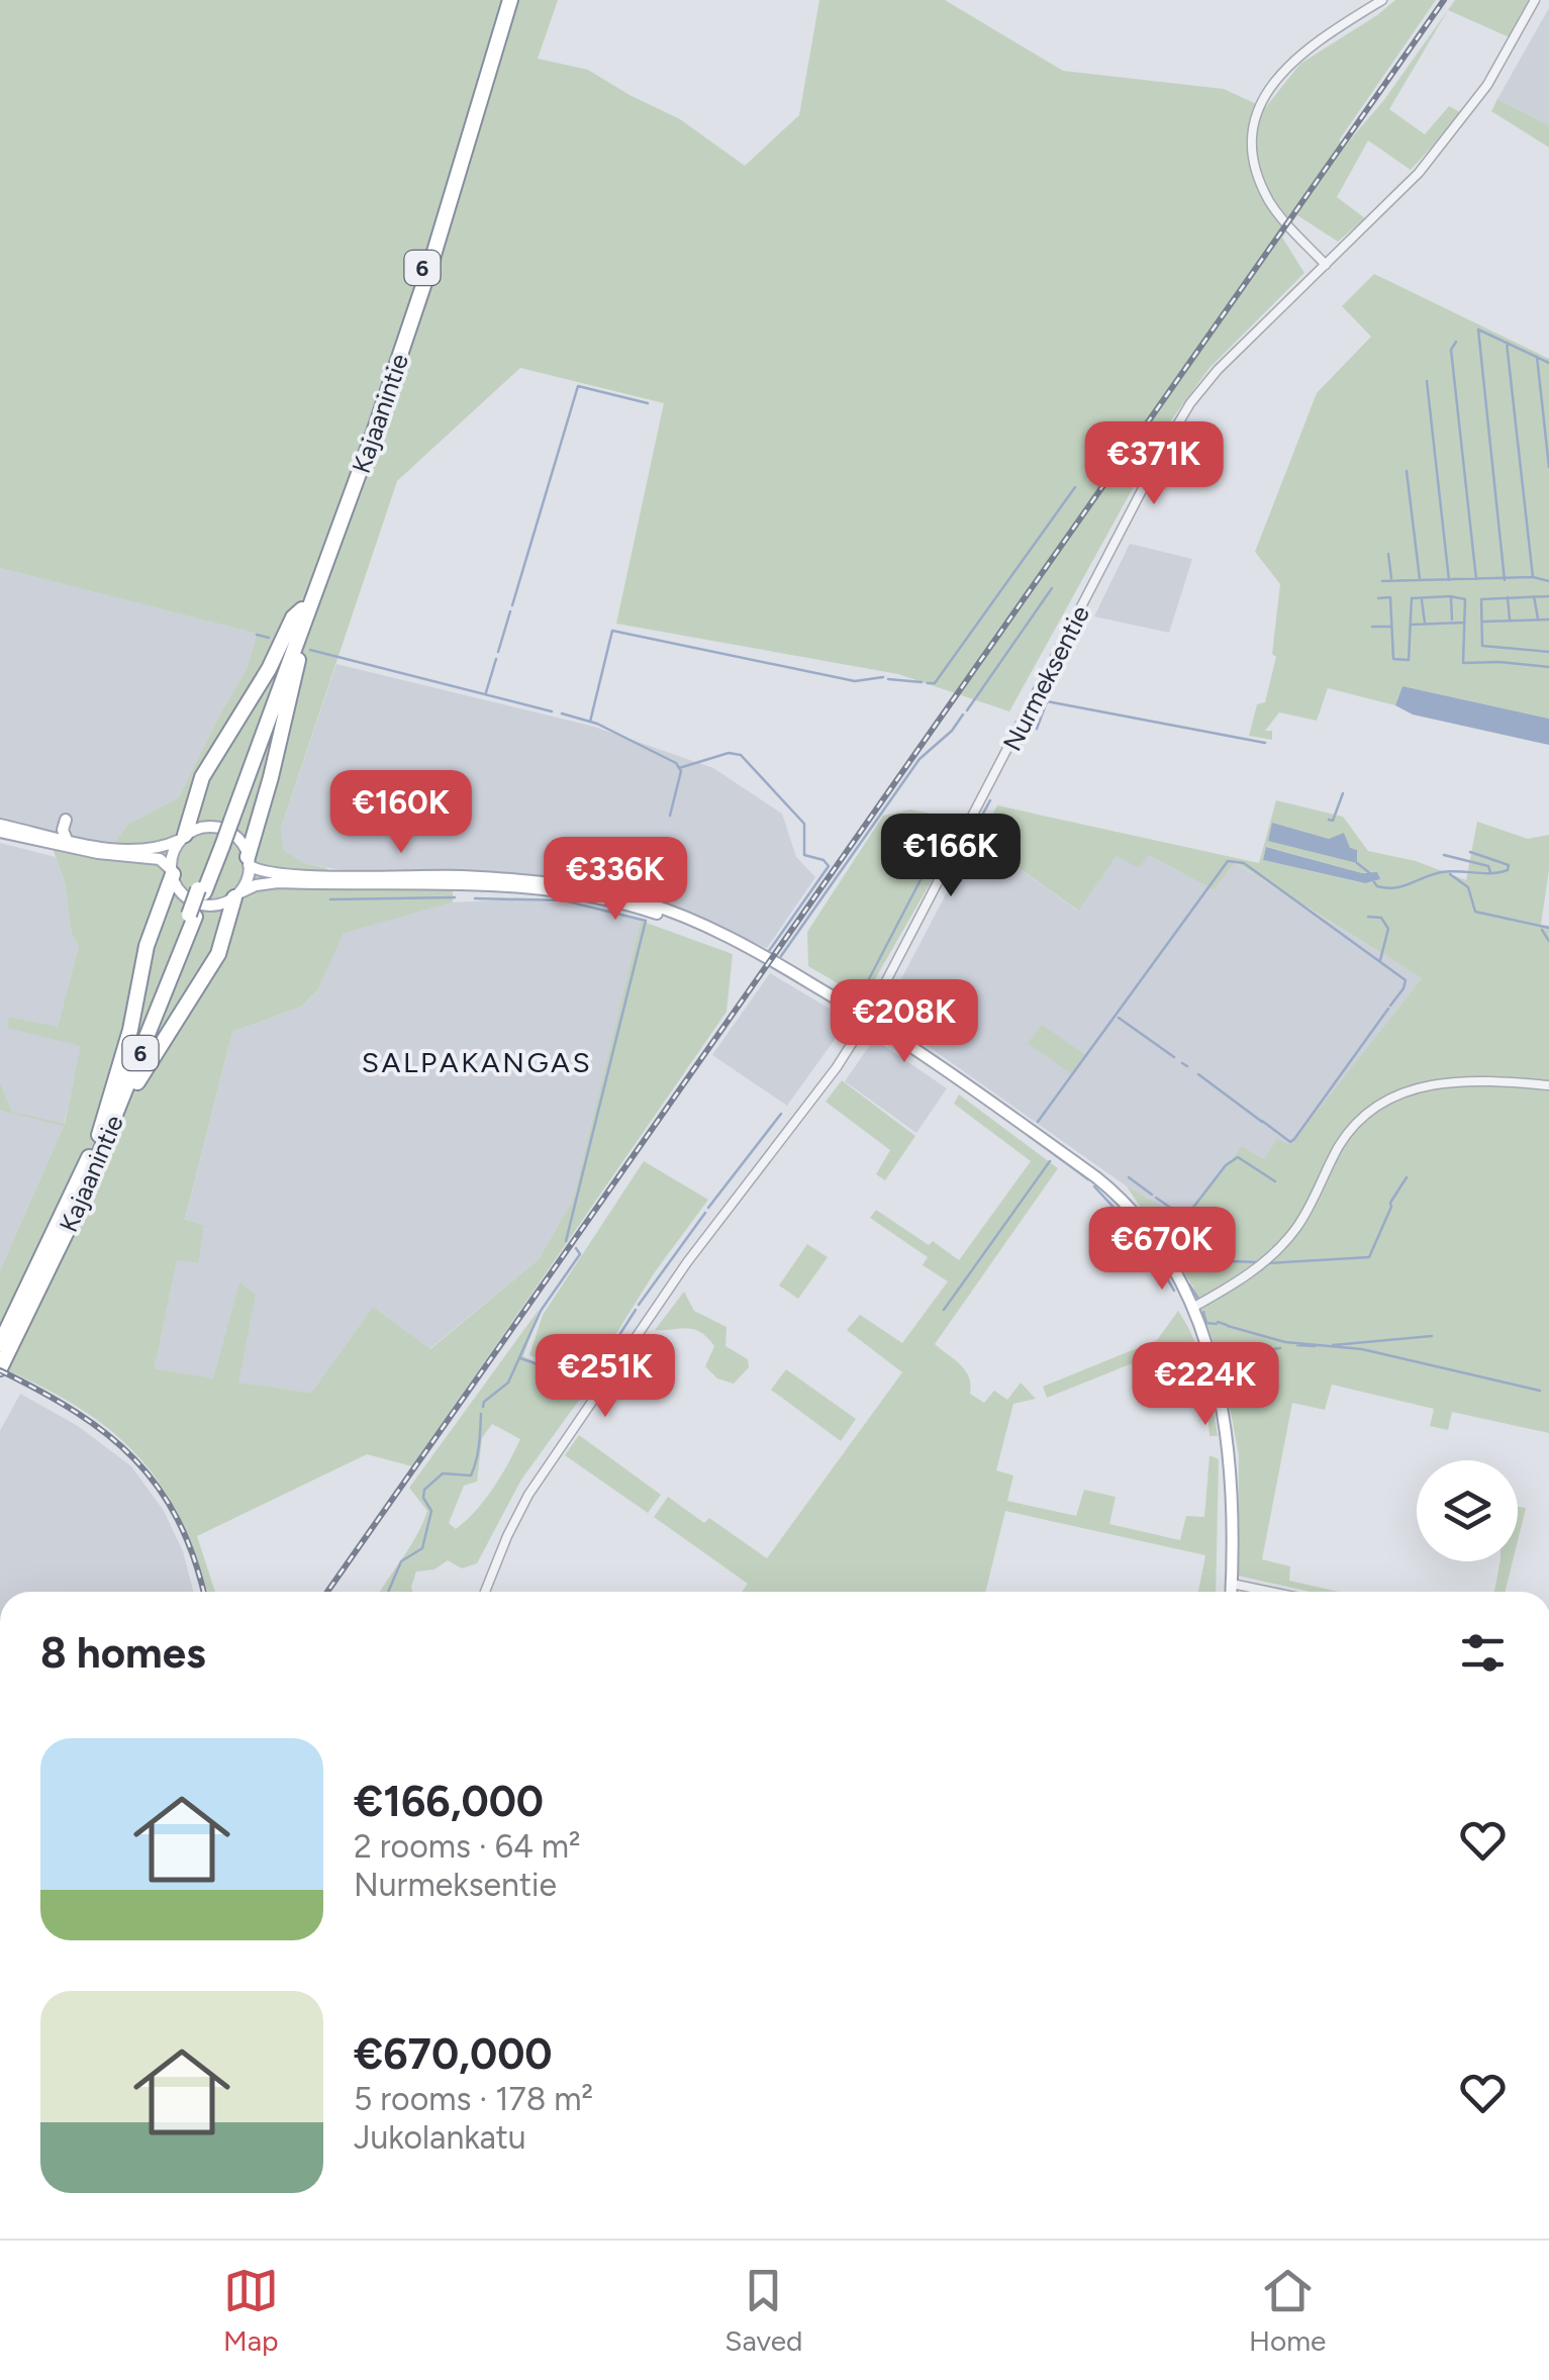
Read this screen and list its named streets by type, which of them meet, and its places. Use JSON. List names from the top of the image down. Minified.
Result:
{"streets":{"highway":["6","Kajaanintie"],"street":["Nurmeksentie"]},"crossings":[["6","Kajaanintie"]],"districts":["SALPAKANGAS"],"page":{"price":["€371K","€160K","€166K","€336K","€208K","€670K","€251K","€224K"],"heading":"8 homes","list":[{"name":"€166,000","note":"2 rooms · 64 m² · Nurmeksentie"},{"name":"€670,000","note":"5 rooms · 178 m² · Jukolankatu"}],"tabs":["Map","Saved","Home"]}}
